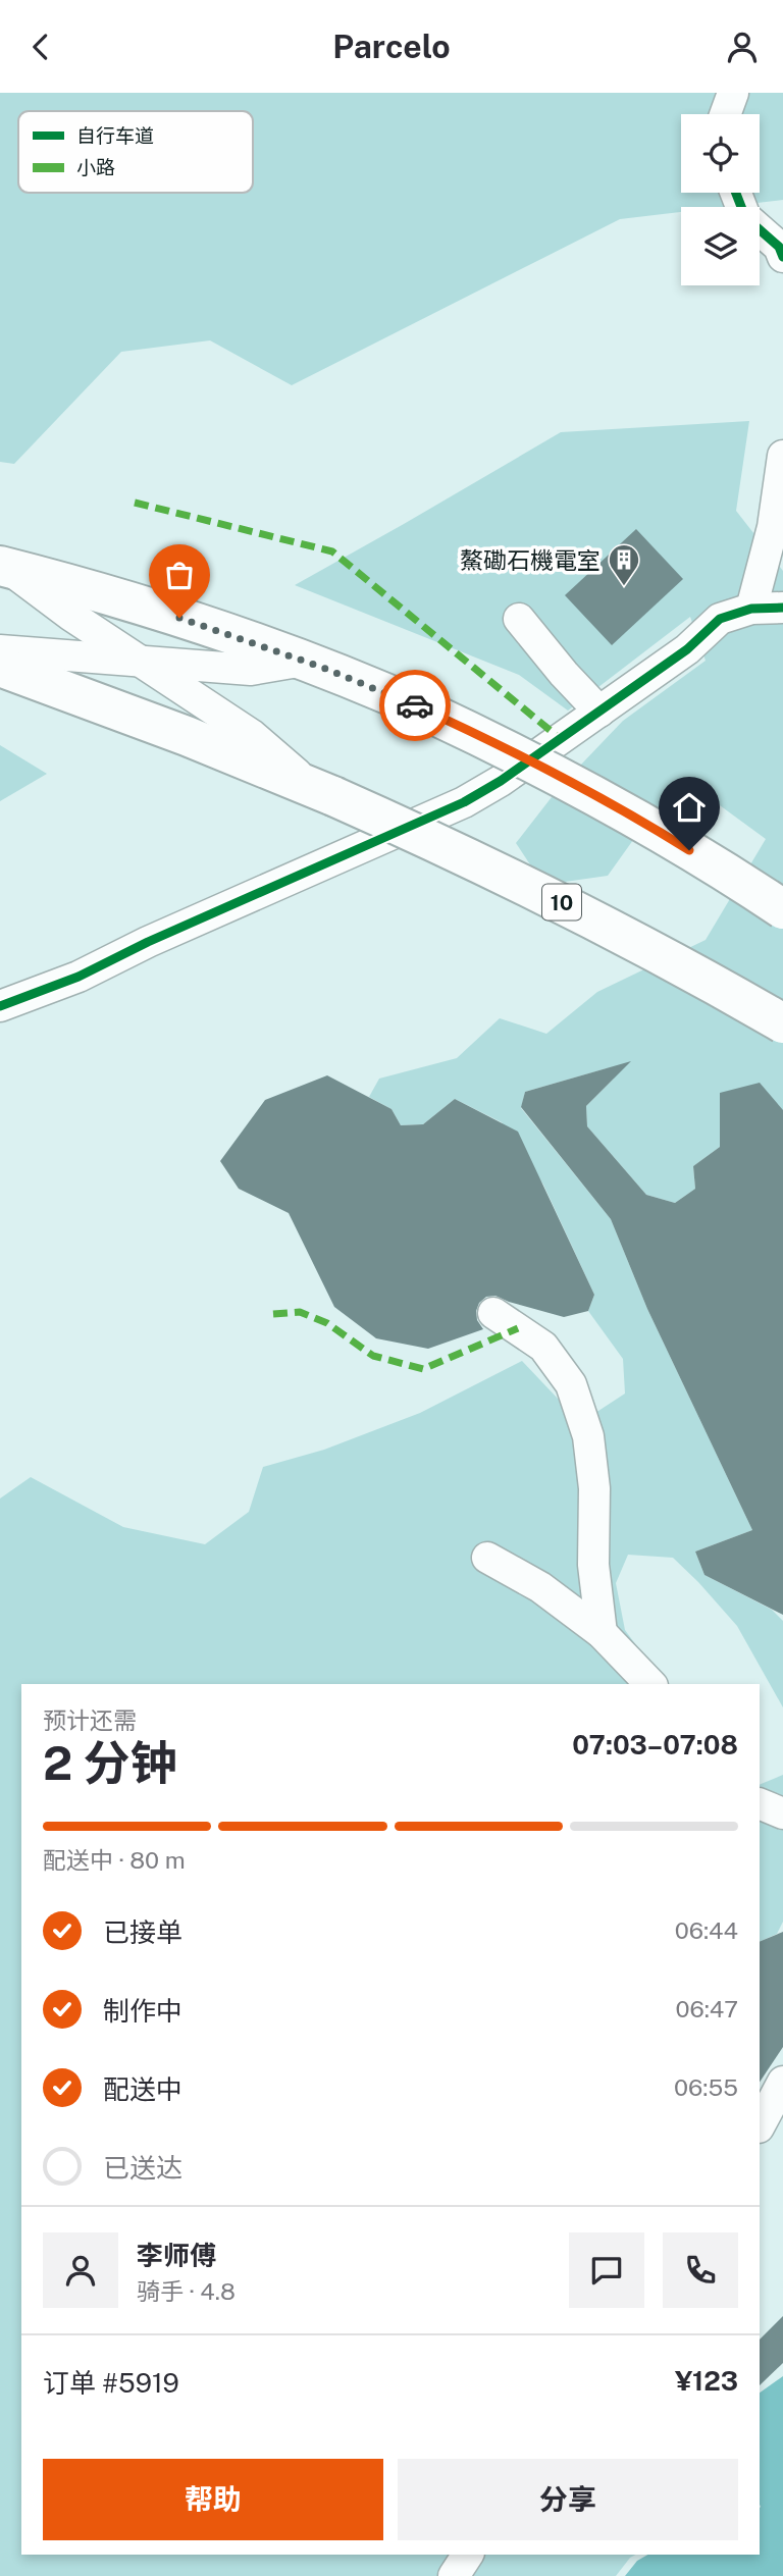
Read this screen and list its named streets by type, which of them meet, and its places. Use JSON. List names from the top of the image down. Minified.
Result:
{"streets":{"highway":["10"]},"places":{"building":["鰲磡石機電室"]},"legend":["自行车道","小路"],"page":{"header":"Parcelo","heading":["2 分钟","预计还需","07:03–07:08"],"panel":["李师傅","骑手 · 4.8","订单 #5919","¥123"],"bar":"配送中 · 80 m","list":[["已接单","06:44"],["制作中","06:47"],["配送中","06:55"],"已送达"],"buttons":["帮助","分享"]}}
